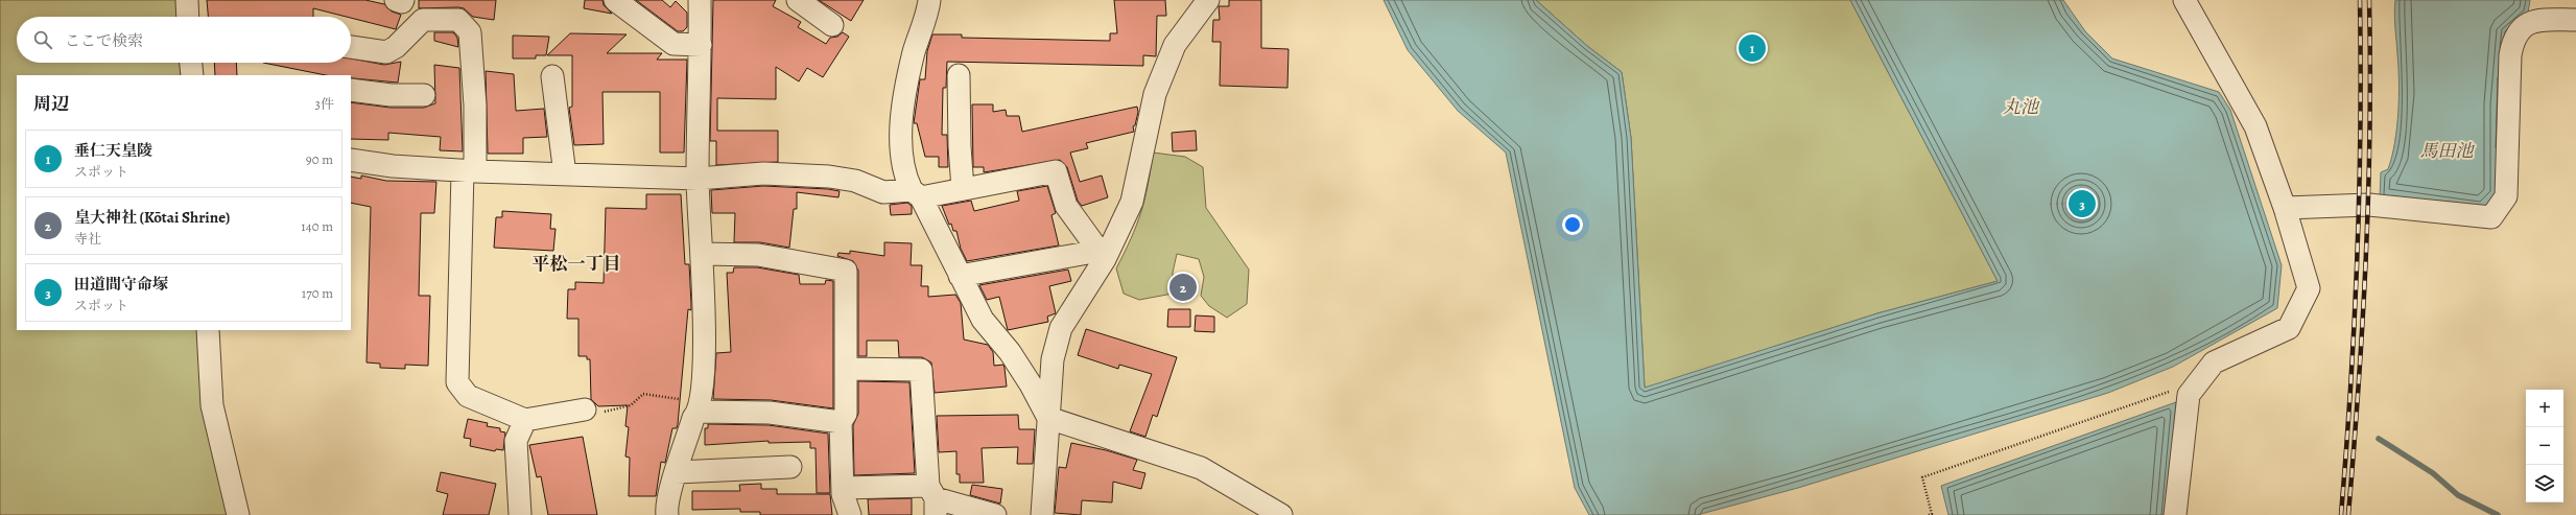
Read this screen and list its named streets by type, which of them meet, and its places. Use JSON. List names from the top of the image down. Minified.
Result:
{"districts":["平松一丁目"],"water":["丸池","馬田池"],"page":{"search":"ここで検索","pins":["1","3","2"],"heading":["周辺","3件"],"list":[{"mark":"1","name":"垂仁天皇陵","note":"スポット","value":"90 m"},{"mark":"2","name":"皇大神社 (Kōtai Shrine)","note":"寺社","value":"140 m"},{"mark":"3","name":"田道間守命塚","note":"スポット","value":"170 m"}],"map_buttons":["+","−"]}}
